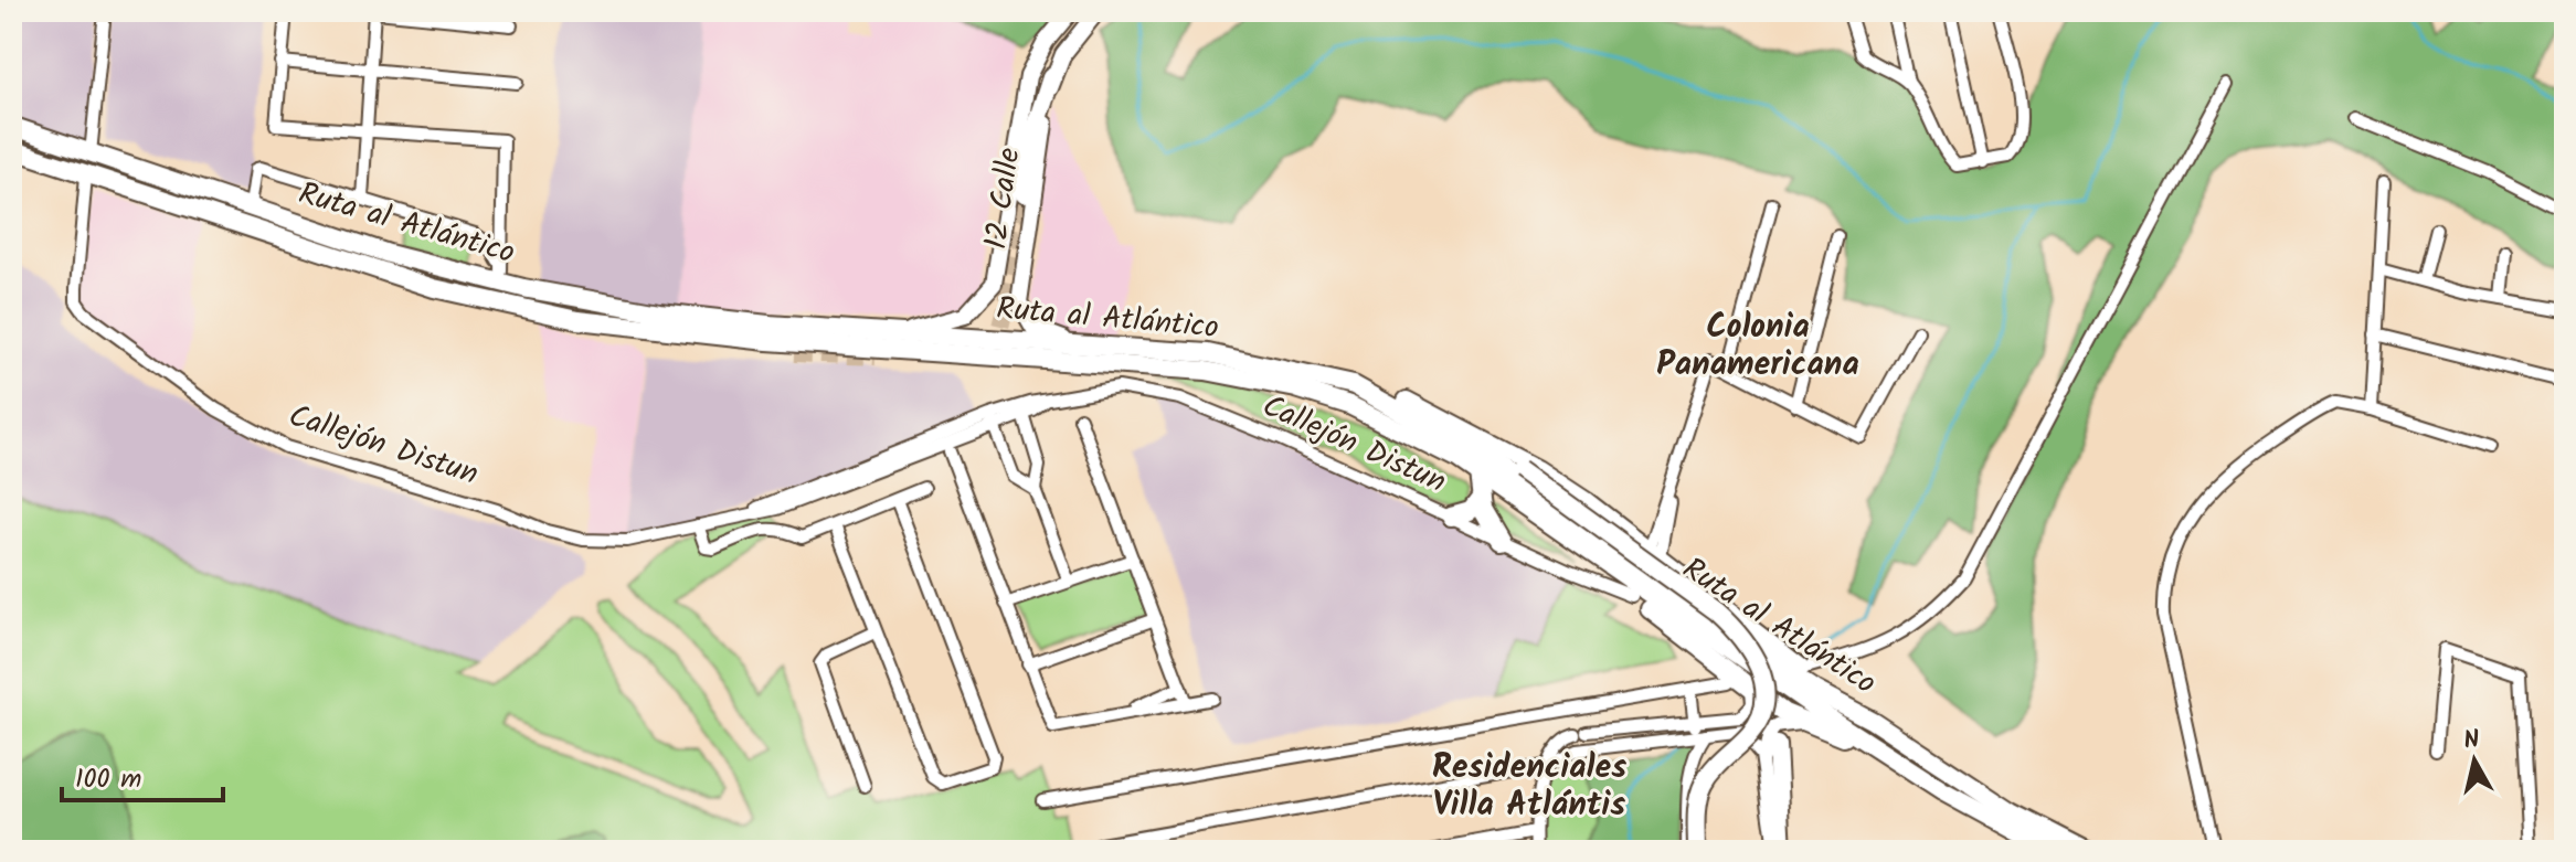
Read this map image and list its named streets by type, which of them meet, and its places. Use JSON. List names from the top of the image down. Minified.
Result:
{"streets":{"highway":["Ruta al Atlántico"],"main road":["12 Calle"],"street":["Callejón Distun"]},"crossings":[["12 Calle","Ruta al Atlántico"],["Ruta al Atlántico","Callejón Distun"]],"districts":["Colonia Panamericana","Residenciales Villa Atlántis"],"scale_bar":"100 m","north":"top"}
